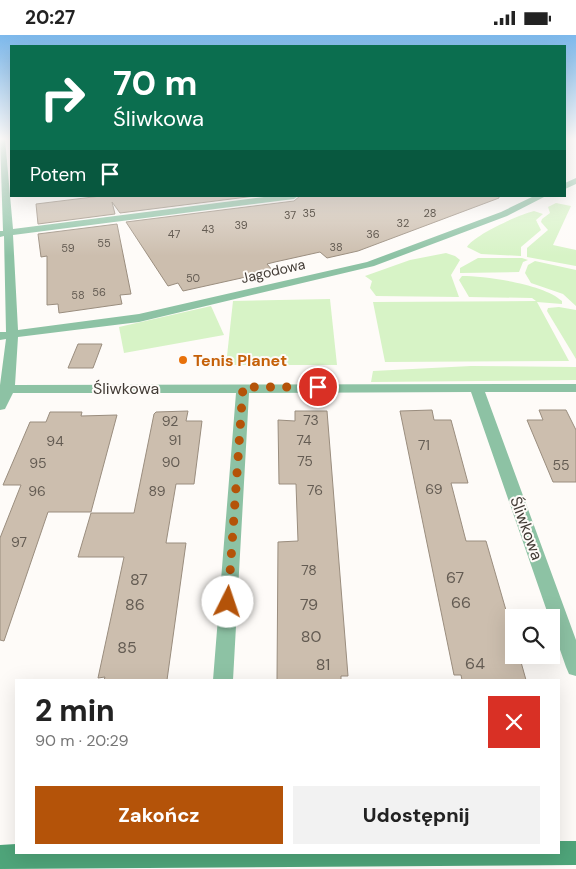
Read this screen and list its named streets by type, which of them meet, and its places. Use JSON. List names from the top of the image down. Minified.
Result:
{"streets":{"street":["Jagodowa","Śliwkowa"]},"places":["Tenis Planet"],"house_numbers":["35","28","37","32","39","43","47","36","55","38","59","50","56","58","73","92","91","74","94","71","75","90","95","55","69","76","96","89","97","78","67","87","66","86","79","80","85","64","81"],"page":{"status":"20:27","turn":["70 m","Śliwkowa"],"then":"Potem","heading":["2 min","90 m · 20:29"],"buttons":["Zakończ","Udostępnij"]}}
